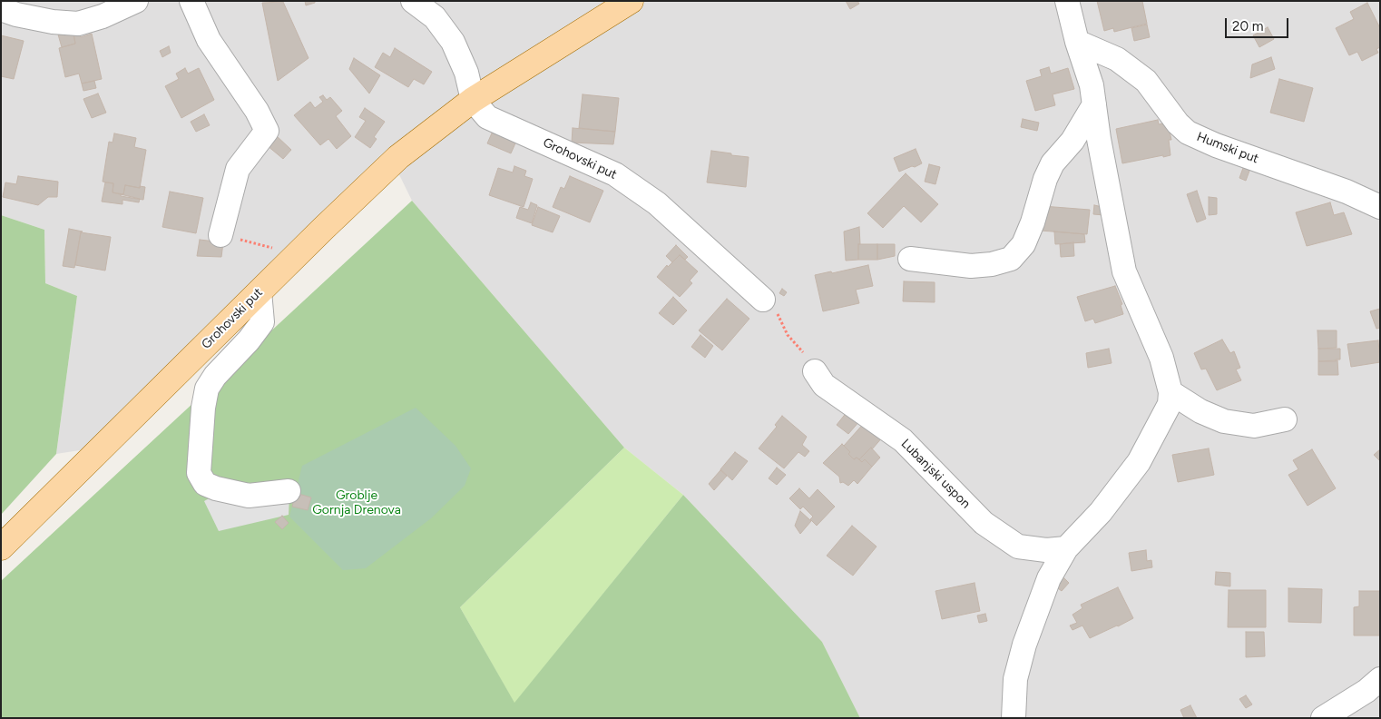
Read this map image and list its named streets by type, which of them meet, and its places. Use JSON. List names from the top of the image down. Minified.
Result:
{"streets":{"main road":["Grohovski put"],"street":["Humski put","Lubanjski uspon"]},"parks":["Groblje Gornja Drenova"],"scale_bar":"20 m"}
